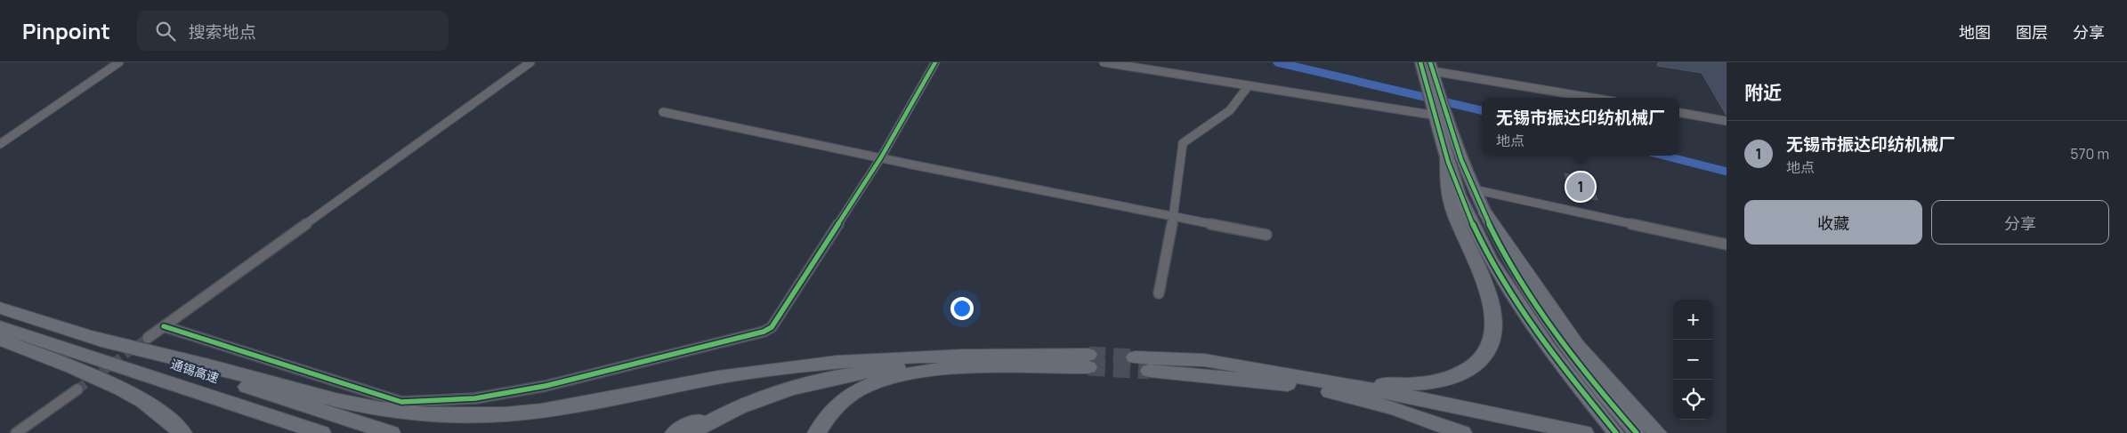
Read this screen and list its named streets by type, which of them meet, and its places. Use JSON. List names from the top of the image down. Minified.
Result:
{"streets":{"highway":["通锡高速"]},"page":{"header":"Pinpoint","search":"搜索地点","nav":["地图","图层","分享"],"heading":"附近","popup":["无锡市振达印纺机械厂","地点"],"list":[{"mark":"1","name":"无锡市振达印纺机械厂","note":"地点","value":"570 m"}],"pins":"1","buttons":["收藏","分享"],"map_buttons":["+","−"]}}
